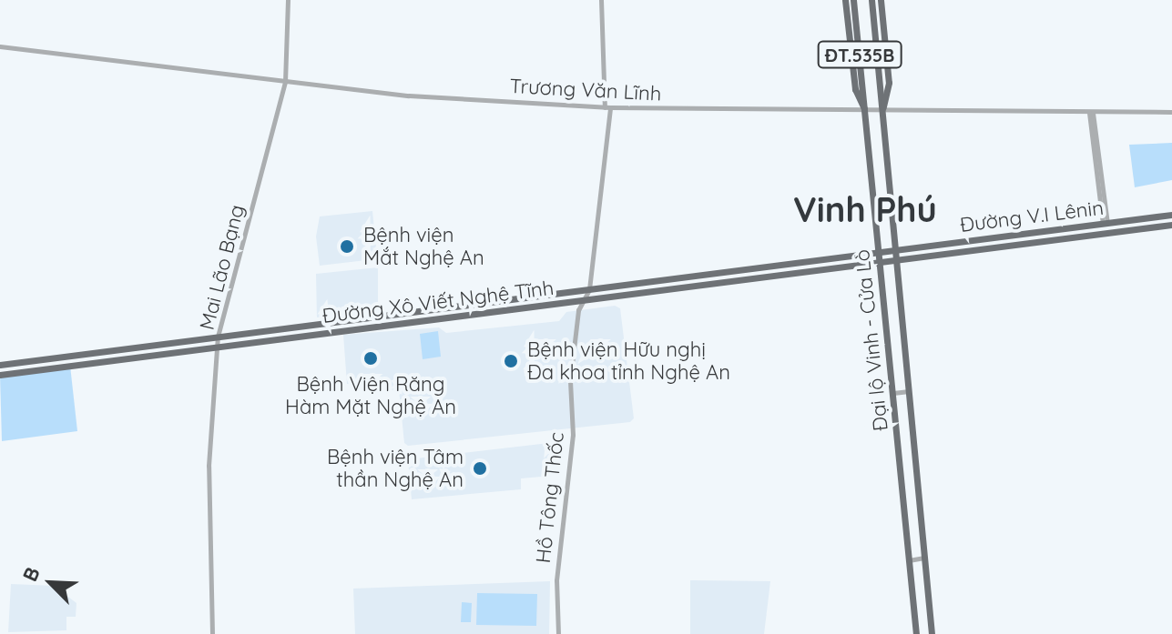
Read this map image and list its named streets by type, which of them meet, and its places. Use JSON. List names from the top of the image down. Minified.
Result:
{"streets":{"main road":["ĐT.535B","Đường V.I Lênin","Đường Xô Viết Nghệ Tĩnh","Đại lộ Vinh - Cửa Lò"],"street":["Trương Văn Lĩnh","Mai Lão Bạng","Hồ Tông Thốc"]},"crossings":[["Trương Văn Lĩnh","Mai Lão Bạng"],["Trương Văn Lĩnh","Đại lộ Vinh - Cửa Lò"],["Trương Văn Lĩnh","Hồ Tông Thốc"],["Đường V.I Lênin","Đường Xô Viết Nghệ Tĩnh"],["Đường V.I Lênin","Đại lộ Vinh - Cửa Lò"],["Mai Lão Bạng","Đường Xô Viết Nghệ Tĩnh"],["Đường Xô Viết Nghệ Tĩnh","Đại lộ Vinh - Cửa Lò"],["Đường Xô Viết Nghệ Tĩnh","Hồ Tông Thốc"]],"districts":["Vinh Phú"],"places":["Bệnh viện Mắt Nghệ An","Bệnh Viện Răng Hàm Mặt Nghệ An","Bệnh viện Hữu nghị Đa khoa tỉnh Nghệ An","Bệnh viện Tâm thần Nghệ An"],"north":"top left"}
